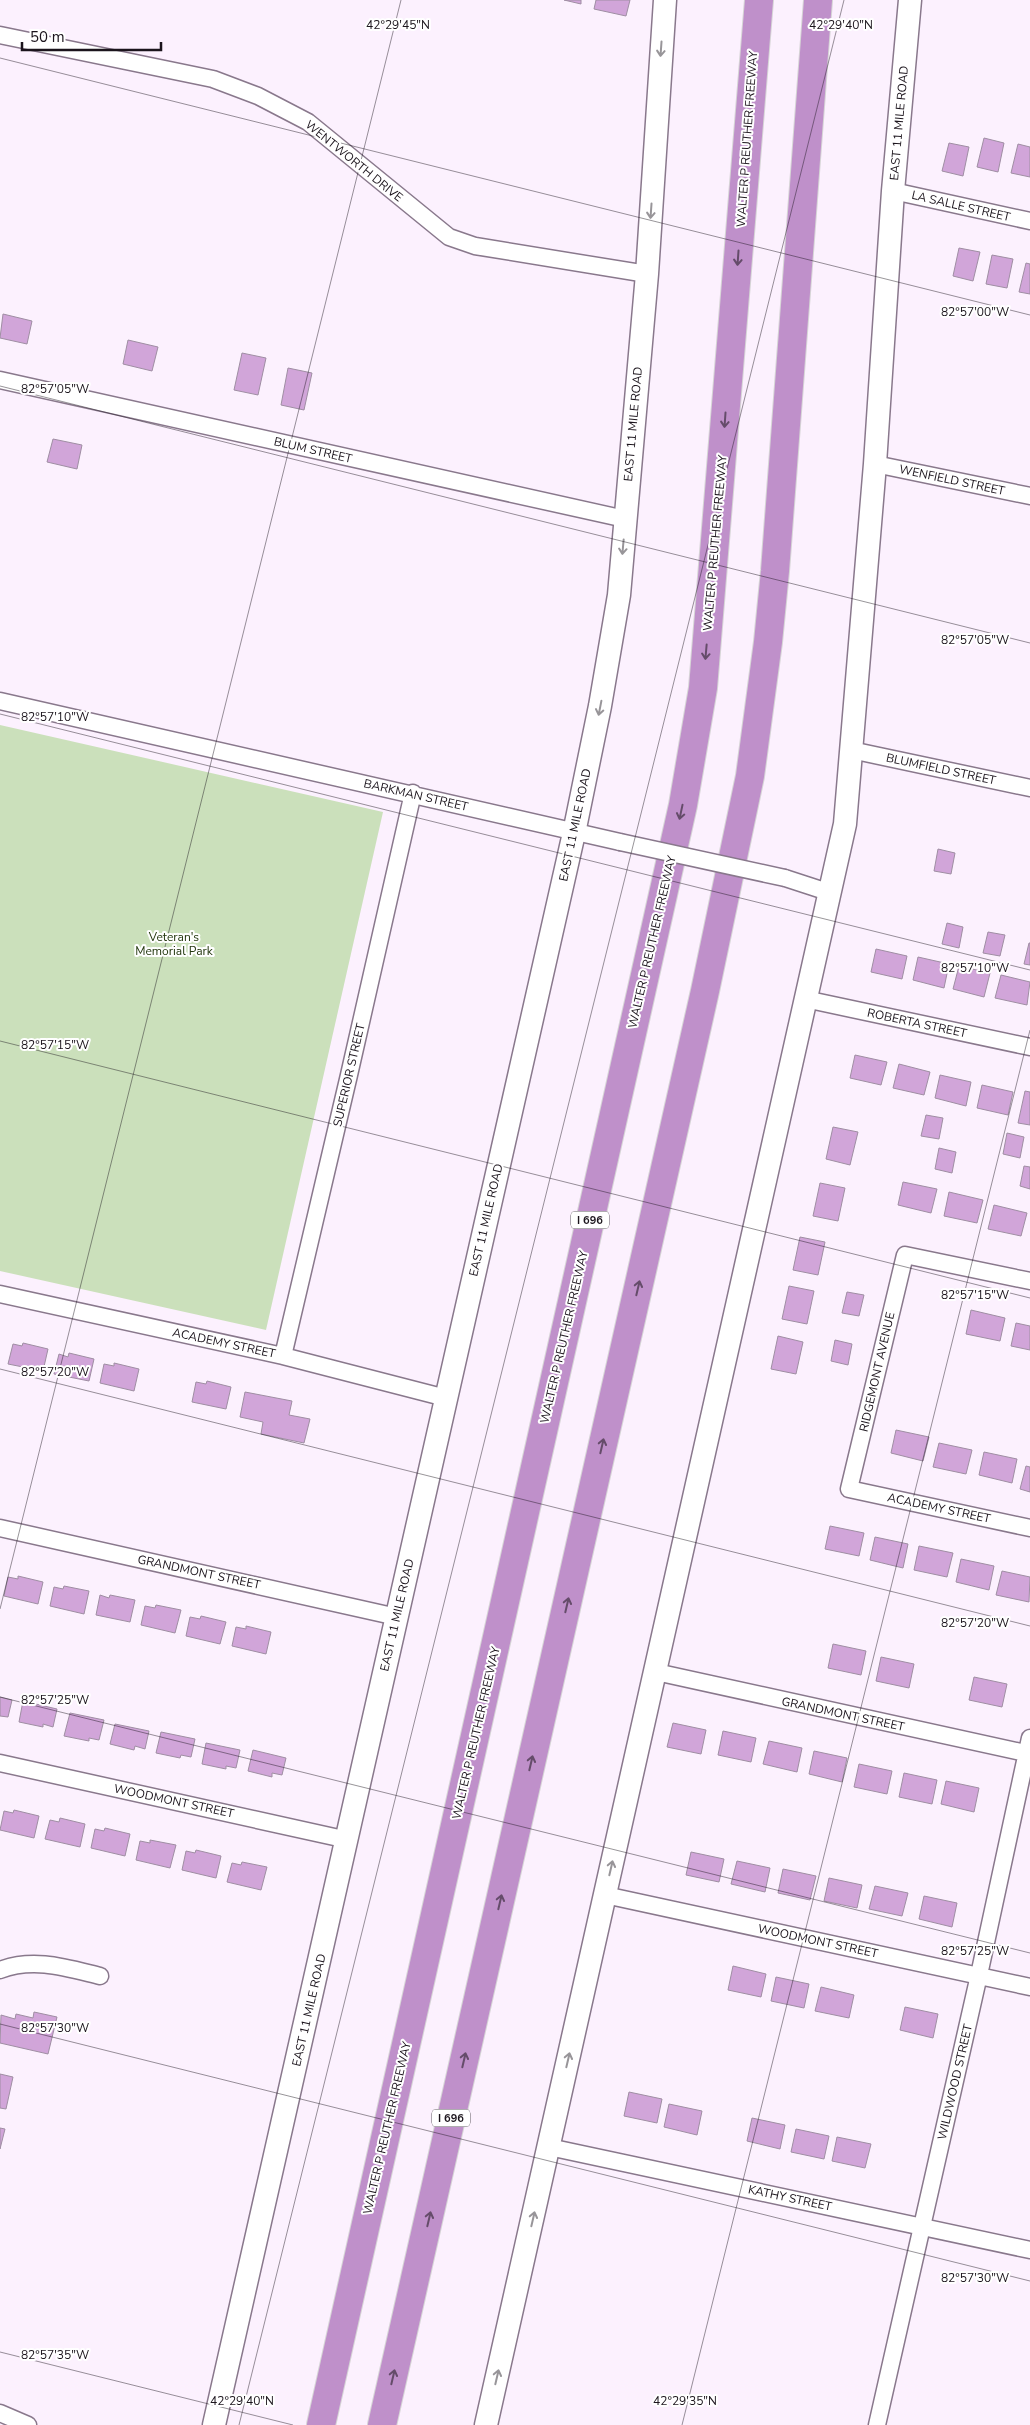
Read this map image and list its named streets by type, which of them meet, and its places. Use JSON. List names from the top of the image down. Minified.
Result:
{"streets":{"highway":["WALTER P REUTHER FREEWAY","I 696"],"main road":["EAST 11 MILE ROAD"],"street":["WENTWORTH DRIVE","LA SALLE STREET","BLUM STREET","WENFIELD STREET","BLUMFIELD STREET","BARKMAN STREET","ROBERTA STREET","SUPERIOR STREET","ACADEMY STREET","RIDGEMONT AVENUE","GRANDMONT STREET","WOODMONT STREET","WILDWOOD STREET","KATHY STREET"]},"crossings":[["EAST 11 MILE ROAD","WENTWORTH DRIVE"],["EAST 11 MILE ROAD","LA SALLE STREET"],["EAST 11 MILE ROAD","BLUM STREET"],["EAST 11 MILE ROAD","WENFIELD STREET"],["EAST 11 MILE ROAD","BLUMFIELD STREET"],["EAST 11 MILE ROAD","BARKMAN STREET"],["EAST 11 MILE ROAD","ROBERTA STREET"],["EAST 11 MILE ROAD","ACADEMY STREET"],["EAST 11 MILE ROAD","GRANDMONT STREET"],["EAST 11 MILE ROAD","WOODMONT STREET"],["EAST 11 MILE ROAD","KATHY STREET"],["BARKMAN STREET","SUPERIOR STREET"],["SUPERIOR STREET","ACADEMY STREET"],["ACADEMY STREET","RIDGEMONT AVENUE"],["GRANDMONT STREET","WILDWOOD STREET"],["WOODMONT STREET","WILDWOOD STREET"],["WILDWOOD STREET","KATHY STREET"]],"parks":["Veteran's Memorial Park"],"scale_bar":"50 m","coordinates":["42°29'45\"N","42°29'40\"N","82°57'00\"W","82°57'05\"W","82°57'10\"W","82°57'15\"W","82°57'20\"W","82°57'25\"W","82°57'30\"W","82°57'35\"W","42°29'35\"N"]}
